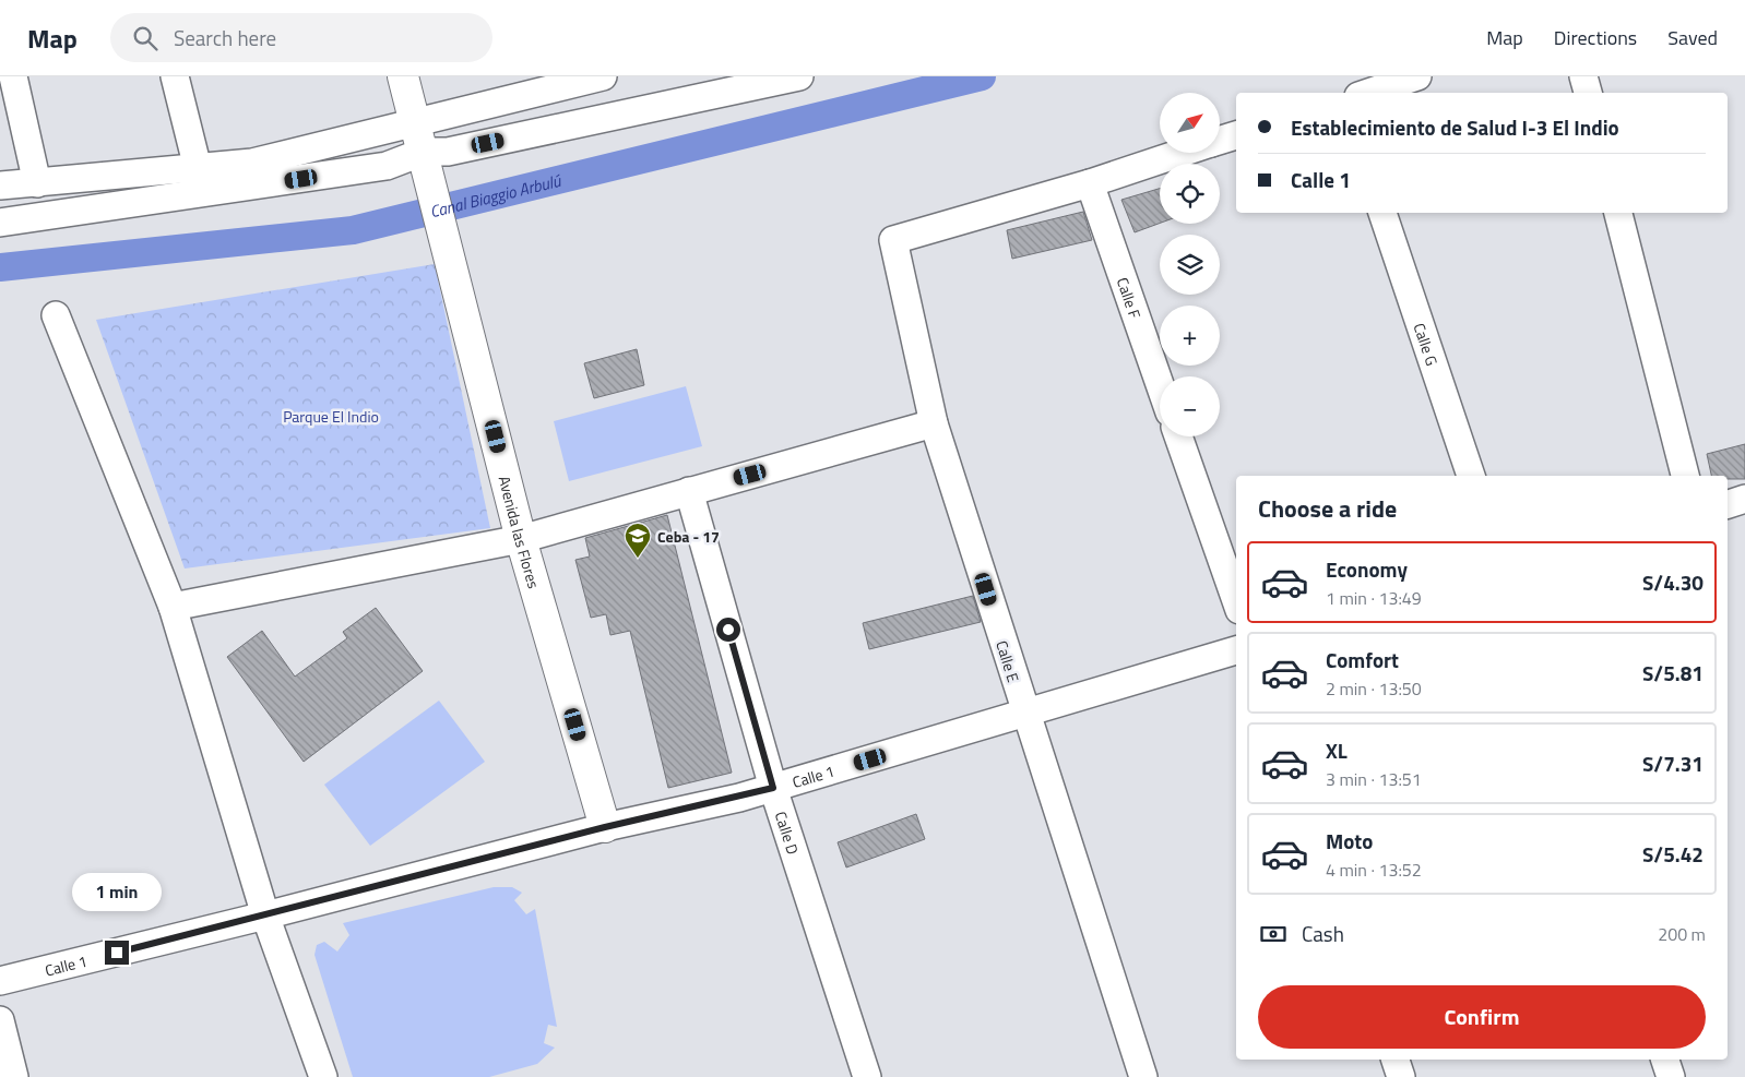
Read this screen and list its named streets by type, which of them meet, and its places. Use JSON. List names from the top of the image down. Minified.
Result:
{"streets":{"street":["Calle F","Calle G","Avenida las Flores","Calle E","Calle 1","Calle D"]},"crossings":[["Calle F","Calle E"],["Avenida las Flores","Calle 1"],["Calle E","Calle 1"],["Calle 1","Calle D"]],"water":["Canal Biaggio Arbulú"],"parks":["Parque El Indio"],"places":{"school or university":["Ceba - 17"]},"north":"top right","page":{"header":"Map","search":"Search here","nav":["Map","Directions","Saved"],"map_buttons":["+","−"],"banner":["Establecimiento de Salud I-3 El Indio","Calle 1"],"heading":"Choose a ride","list":[{"name":"Economy","note":"1 min · 13:49","value":"S/4.30"},{"name":"Comfort","note":"2 min · 13:50","value":"S/5.81"},{"name":"XL","note":"3 min · 13:51","value":"S/7.31"},{"name":"Moto","note":"4 min · 13:52","value":"S/5.42"}],"bubble":"1 min","pay":["Cash","200 m"],"buttons":"Confirm"}}
